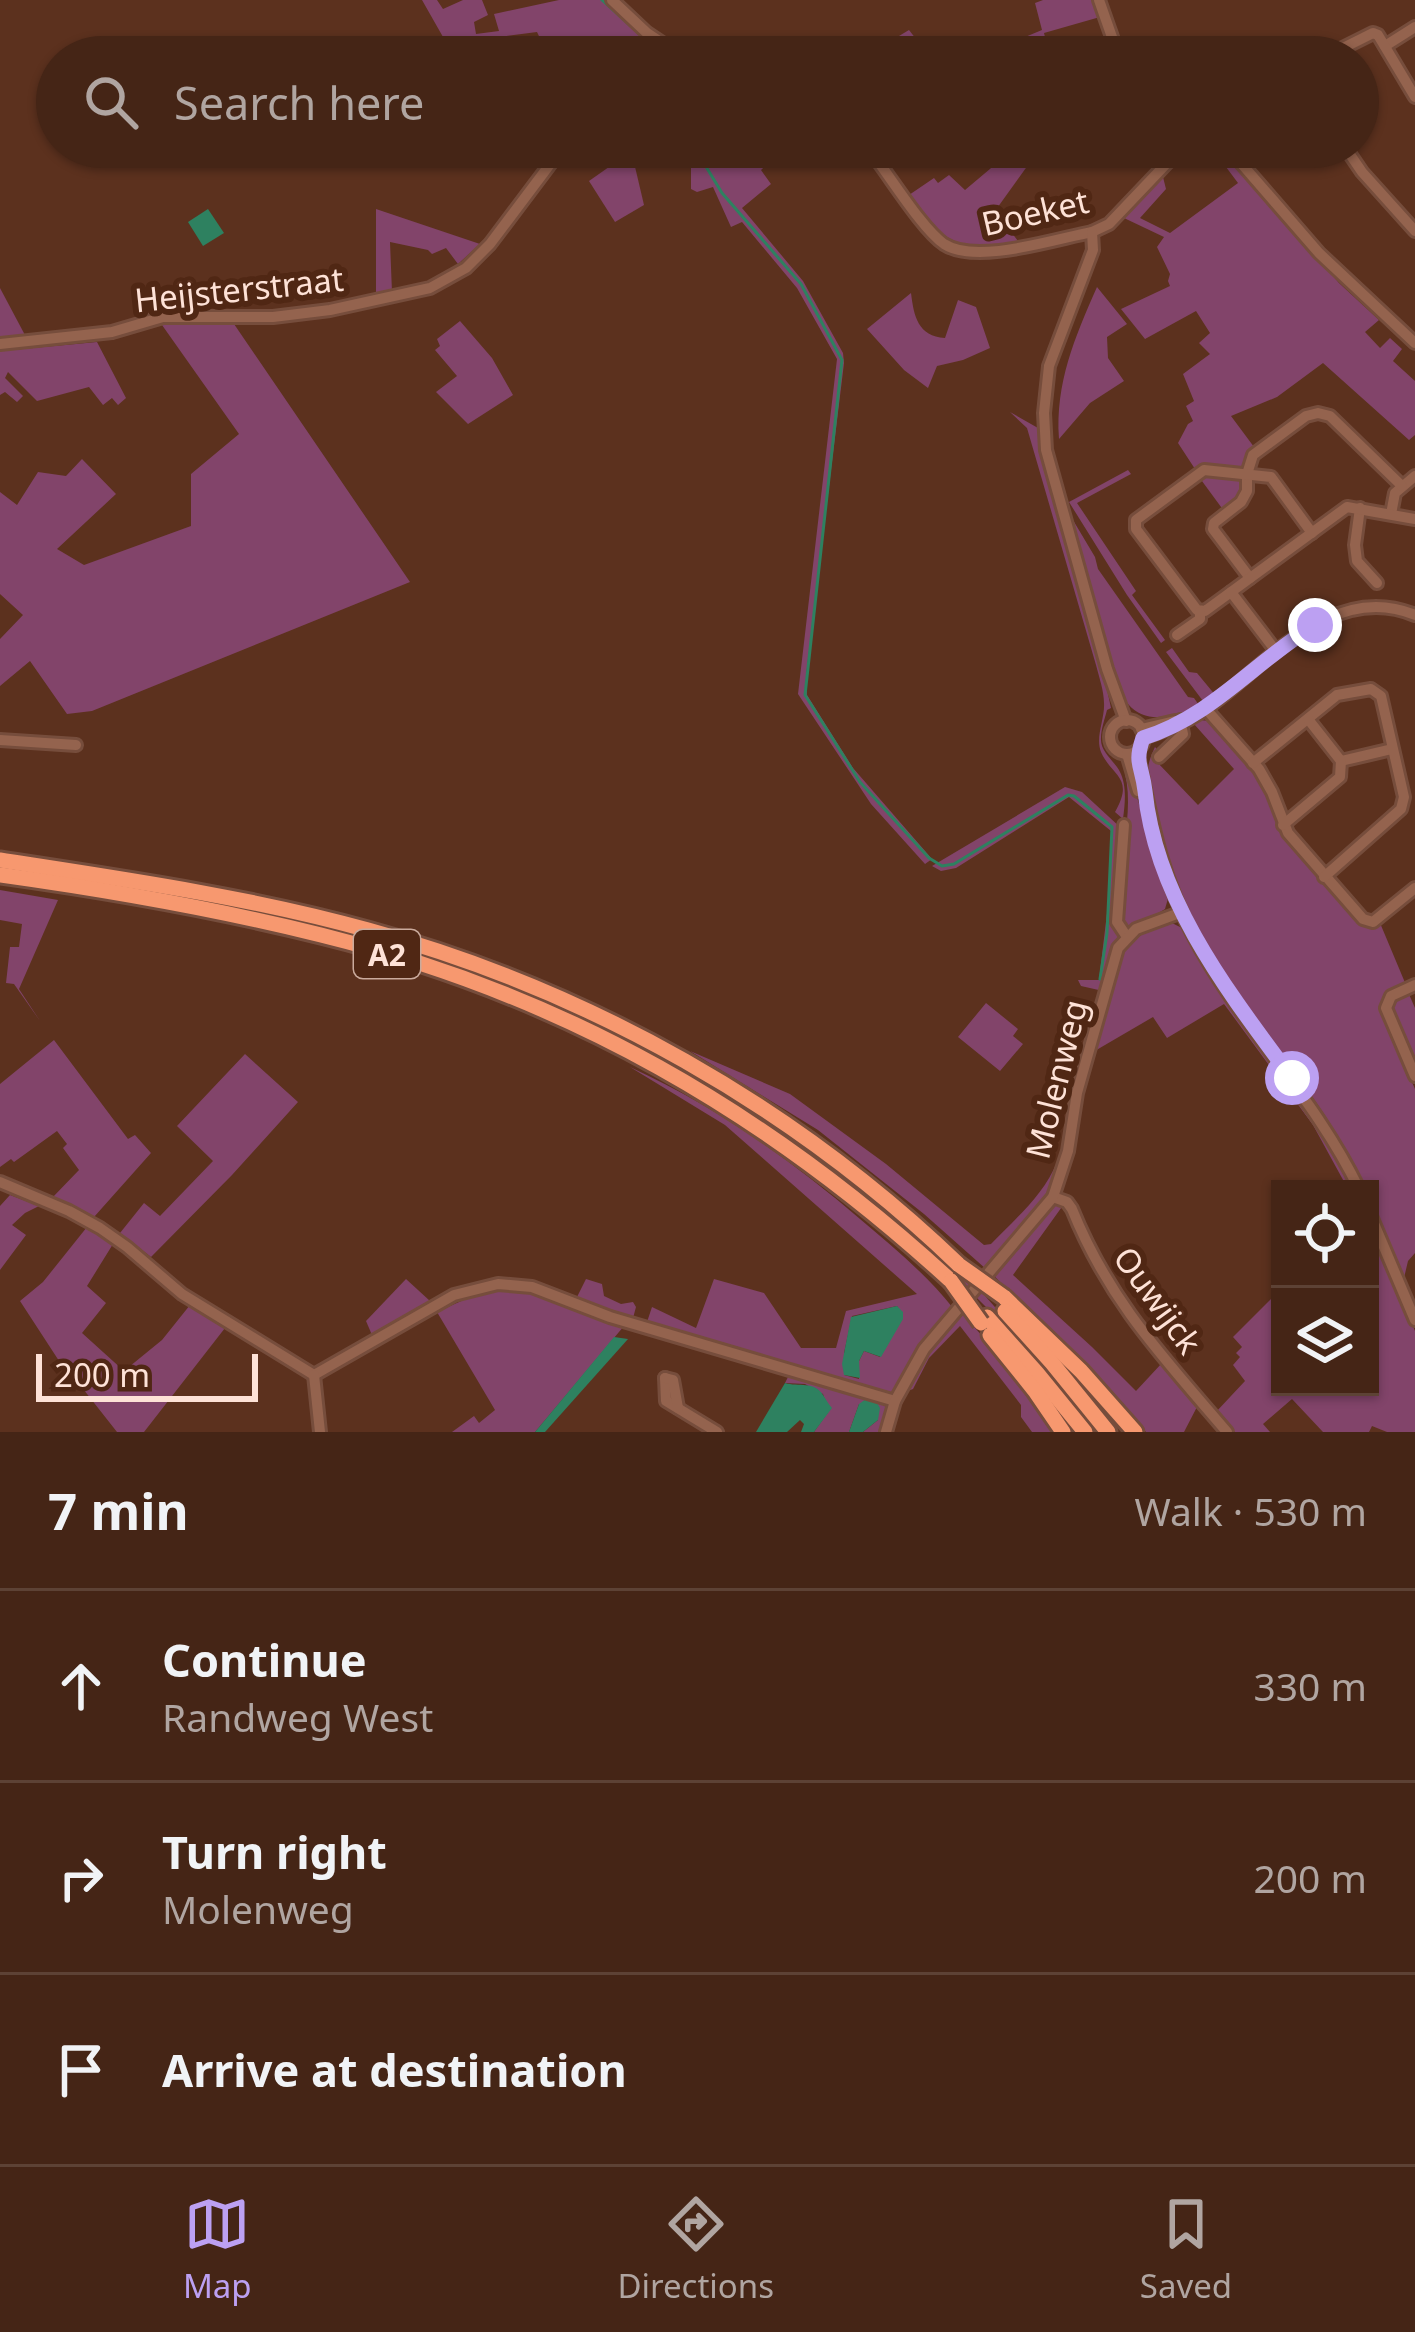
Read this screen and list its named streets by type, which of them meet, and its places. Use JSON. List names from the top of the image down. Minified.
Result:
{"streets":{"highway":["A2"],"street":["Boeket","Heijsterstraat","Molenweg","Ouwijck"]},"crossings":[["Molenweg","Ouwijck"]],"scale_bar":"200 m","page":{"search":"Search here","scale":"200 m","heading":["7 min","Walk · 530 m"],"list":[["Continue","Randweg West","330 m"],["Turn right","Molenweg","200 m"],"Arrive at destination"],"nav":["Map","Directions","Saved"]}}
